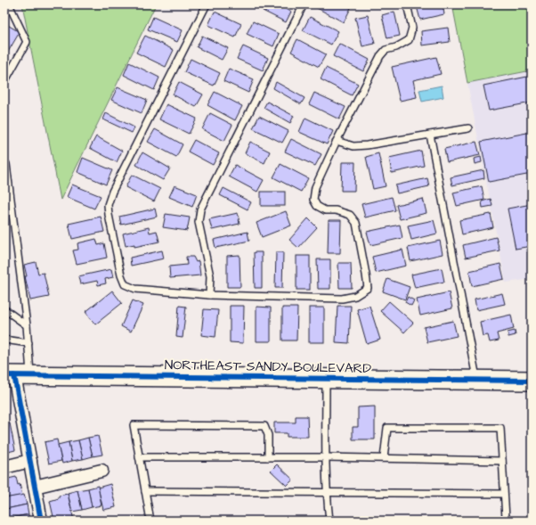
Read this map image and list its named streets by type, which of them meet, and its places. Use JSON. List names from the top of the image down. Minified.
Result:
{"streets":{"main road":["NORTHEAST SANDY BOULEVARD"]}}
